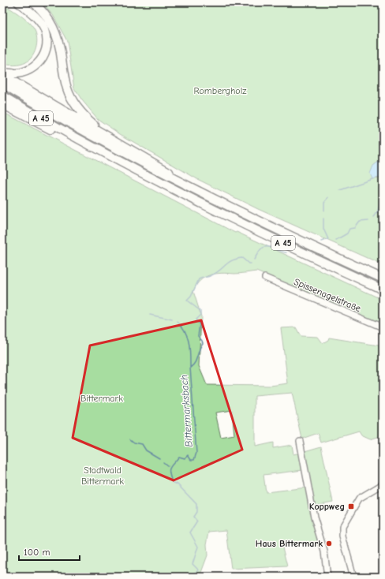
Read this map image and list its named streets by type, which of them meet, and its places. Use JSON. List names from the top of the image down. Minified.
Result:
{"streets":{"highway":["A 45"],"street":["Spissenagelstraße"]},"water":["Bittermarksbach"],"parks":["Rombergholz","Bittermark","Stadtwald Bittermark"],"places":{"transit":["Koppweg"],"other":["Haus Bittermark"]},"scale_bar":"100 m"}
